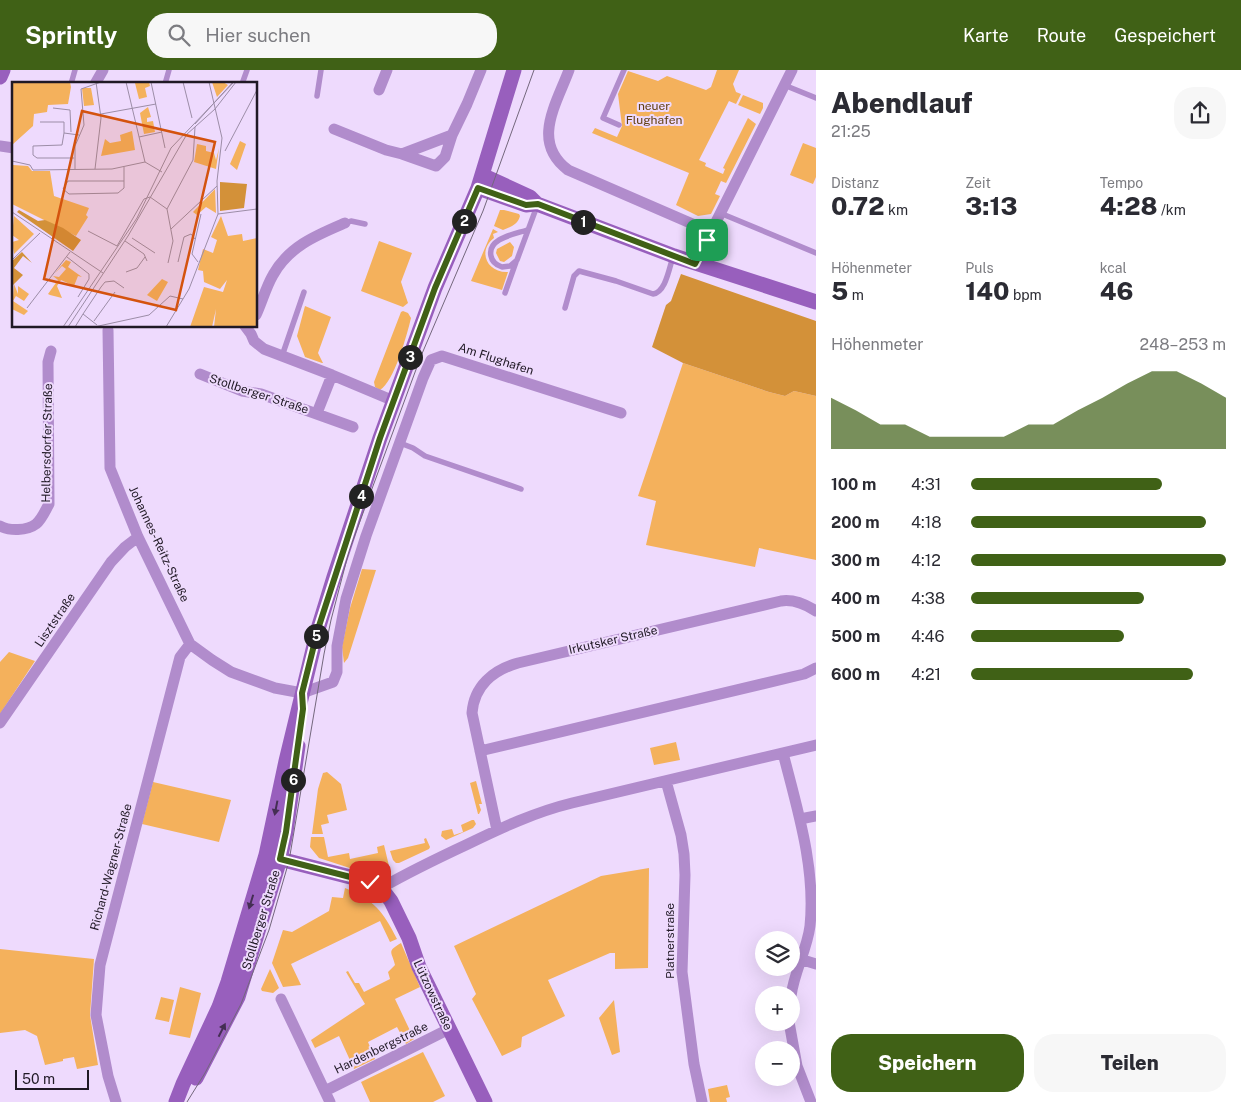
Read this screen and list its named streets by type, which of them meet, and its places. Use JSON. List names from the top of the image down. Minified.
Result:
{"streets":{"main road":["Stollberger Straße","Lützowstraße"],"street":["Am Flughafen","Helbersdorfer Straße","Johannes-Reitz-Straße","Lisztstraße","Irkutsker Straße","Richard-Wagner-Straße","Platnerstraße","Hardenbergstraße"]},"crossings":[["Am Flughafen","Stollberger Straße"],["Am Flughafen","Johannes-Reitz-Straße"],["Stollberger Straße","Johannes-Reitz-Straße"],["Johannes-Reitz-Straße","Lisztstraße"],["Johannes-Reitz-Straße","Richard-Wagner-Straße"],["Lützowstraße","Hardenbergstraße"]],"parks":["neuer Flughafen"],"scale_bar":"50 m","page":{"header":"Sprintly","search":"Hier suchen","nav":["Karte","Route","Gespeichert"],"heading":["Abendlauf","21:25"],"stats":[["Distanz","0.72 km"],["Zeit","3:13"],["Tempo","4:28 /km"],["Höhenmeter","5 m"],["Puls","140 bpm"],["kcal","46"]],"pins":["2","1","3","4","5","6"],"chart":["Höhenmeter","248–253 m"],"list":[{"name":"100 m","note":"4:31"},{"name":"200 m","note":"4:18"},{"name":"300 m","note":"4:12"},{"name":"400 m","note":"4:38"},{"name":"500 m","note":"4:46"},{"name":"600 m","note":"4:21"}],"map_buttons":["+","−"],"buttons":["Speichern","Teilen"],"scale":"50 m"}}
